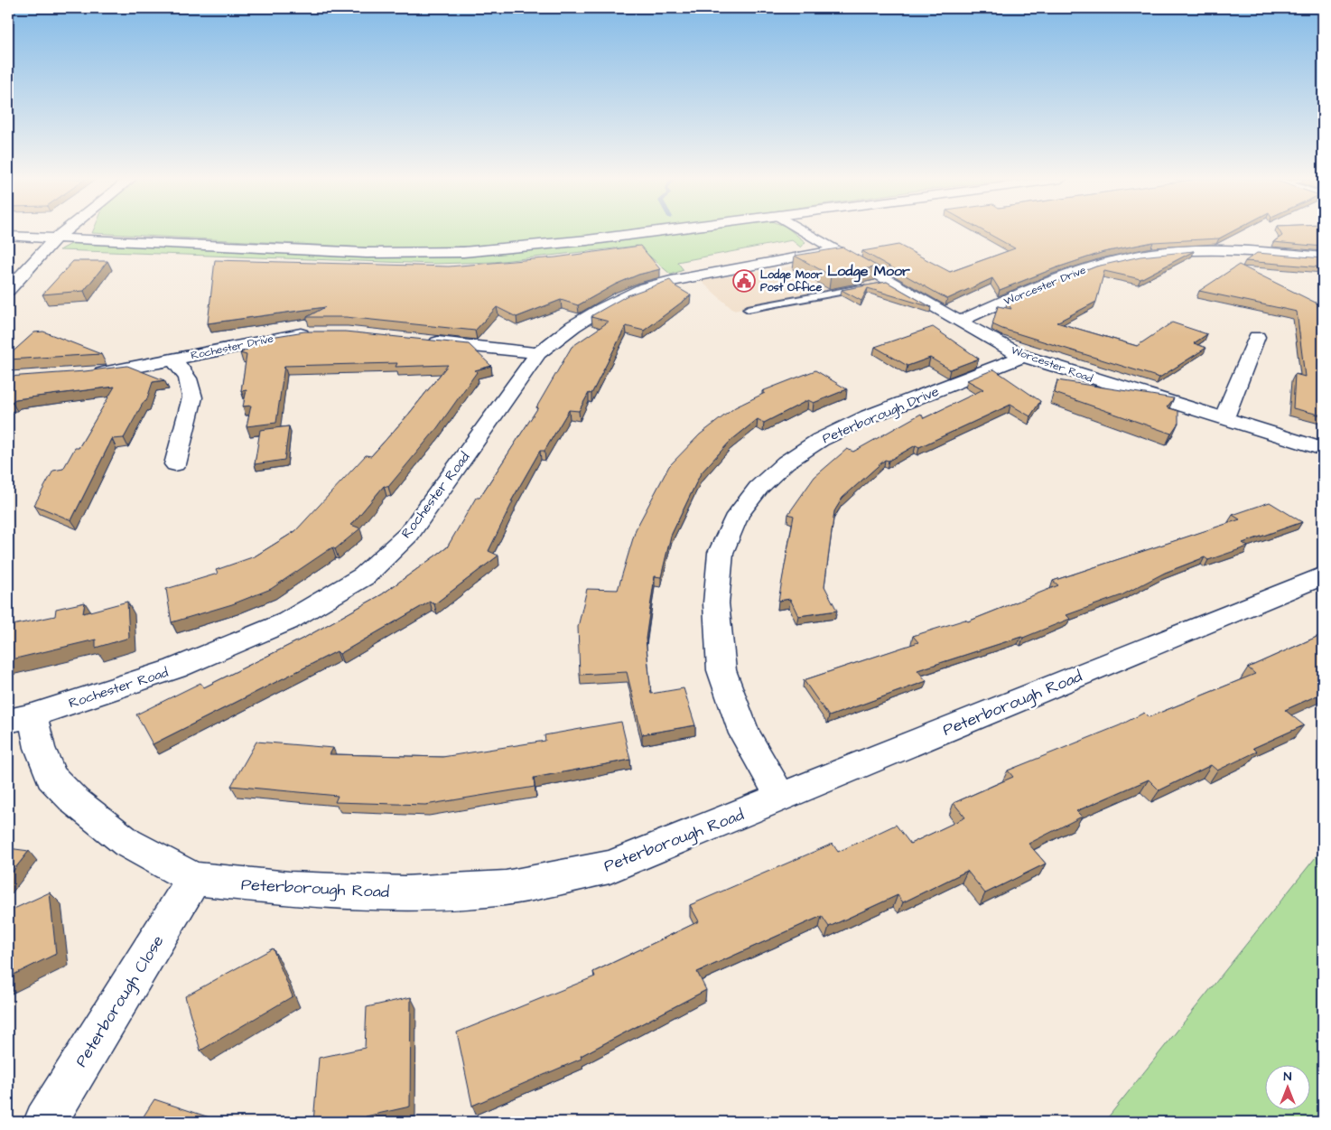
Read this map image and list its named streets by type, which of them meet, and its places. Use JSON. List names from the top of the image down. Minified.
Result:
{"streets":{"street":["Worcester Drive","Rochester Drive","Worcester Road","Peterborough Drive","Rochester Road","Peterborough Road","Peterborough Close"]},"crossings":[["Worcester Drive","Worcester Road"],["Worcester Road","Peterborough Drive"],["Worcester Road","Rochester Road"],["Peterborough Drive","Peterborough Road"],["Rochester Road","Peterborough Road"],["Peterborough Road","Peterborough Close"]],"districts":["Lodge Moor"],"places":{"public building":["Lodge Moor Post Office"]},"north":"top"}
